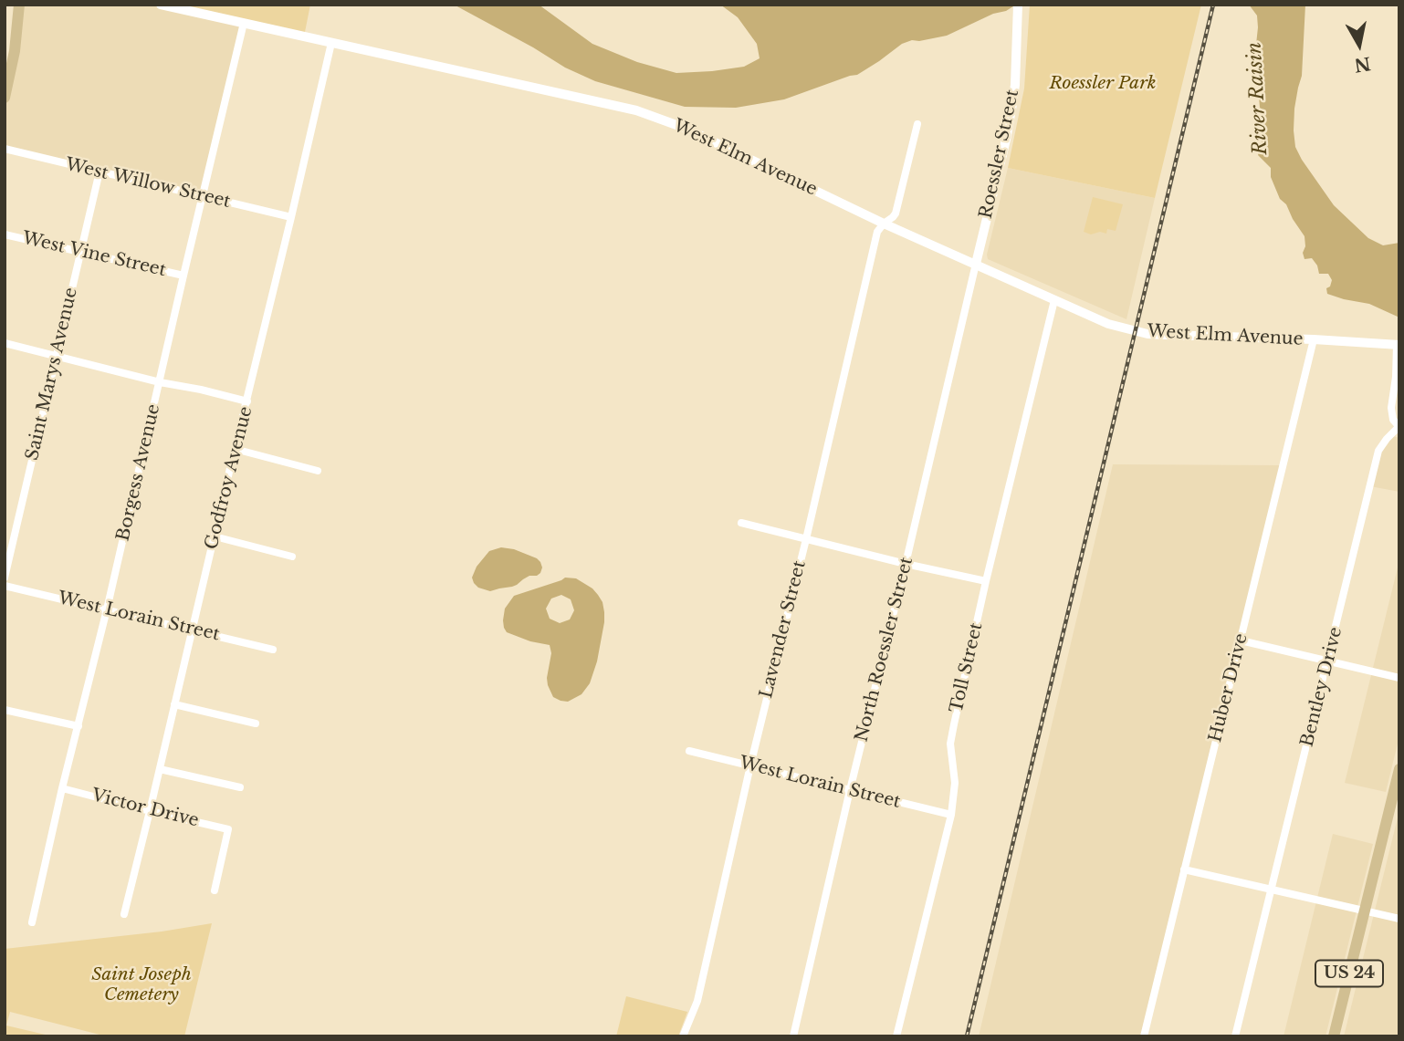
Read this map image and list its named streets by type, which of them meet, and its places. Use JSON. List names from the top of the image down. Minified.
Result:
{"streets":{"main road":["US 24"],"street":["Roessler Street","West Elm Avenue","West Willow Street","West Vine Street","Saint Marys Avenue","Borgess Avenue","Godfroy Avenue","West Lorain Street","Lavender Street","North Roessler Street","Toll Street","Bentley Drive","Huber Drive","Victor Drive"]},"crossings":[["Roessler Street","West Elm Avenue"],["Roessler Street","North Roessler Street"],["West Elm Avenue","Borgess Avenue"],["West Elm Avenue","Godfroy Avenue"],["West Elm Avenue","Lavender Street"],["West Elm Avenue","North Roessler Street"],["West Elm Avenue","Toll Street"],["West Elm Avenue","Bentley Drive"],["West Elm Avenue","Huber Drive"],["West Willow Street","Saint Marys Avenue"],["West Willow Street","Borgess Avenue"],["West Willow Street","Godfroy Avenue"],["West Vine Street","Saint Marys Avenue"],["West Vine Street","Borgess Avenue"],["Borgess Avenue","West Lorain Street"],["Borgess Avenue","Victor Drive"],["Godfroy Avenue","West Lorain Street"],["Godfroy Avenue","Victor Drive"],["West Lorain Street","Lavender Street"],["West Lorain Street","North Roessler Street"],["West Lorain Street","Toll Street"]],"water":["River Raisin"],"parks":["Roessler Park","Saint Joseph Cemetery"],"north":"bottom"}
